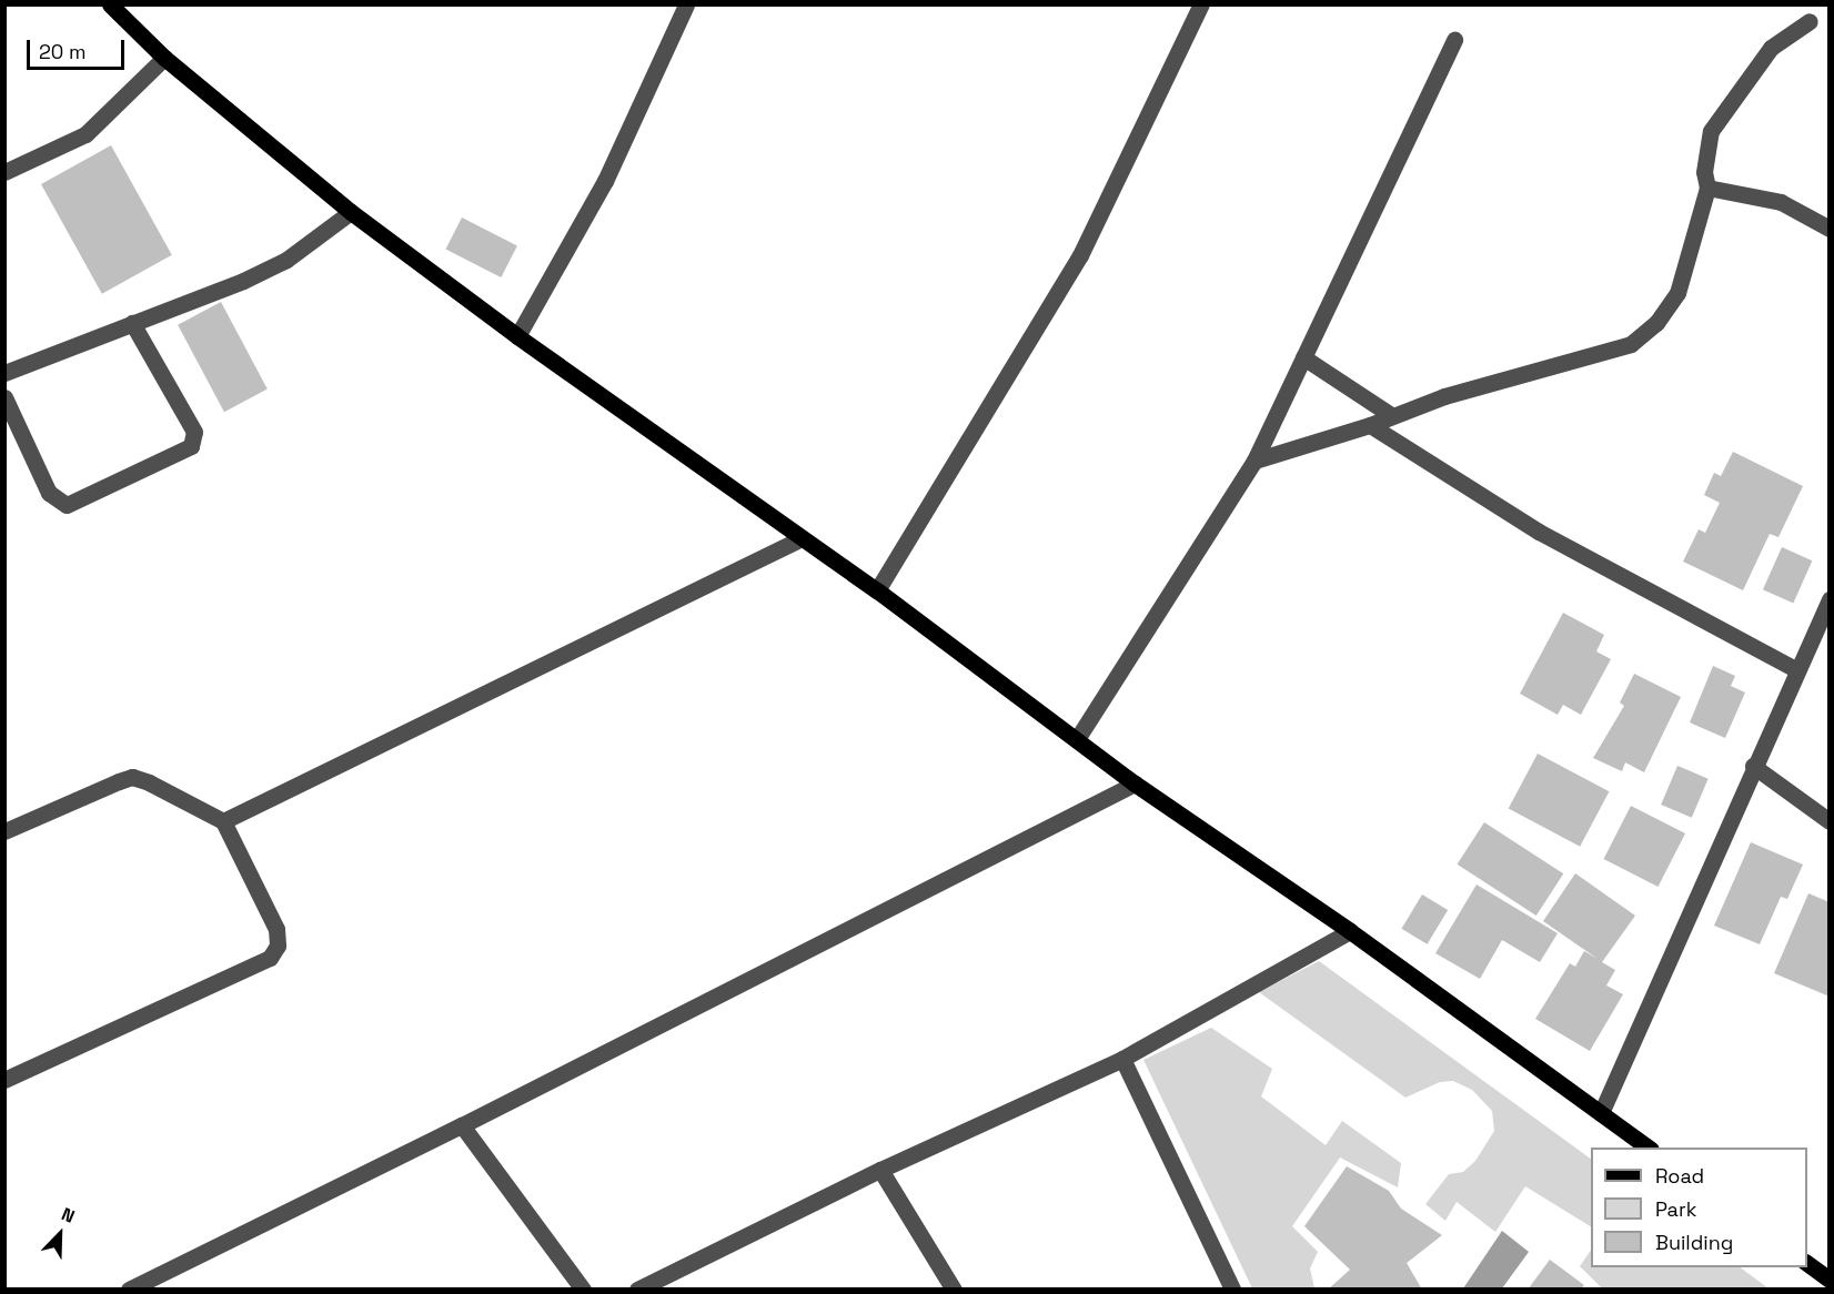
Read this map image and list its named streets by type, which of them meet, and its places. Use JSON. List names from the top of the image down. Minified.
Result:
{"legend":["Road","Park","Building"],"scale_bar":"20 m","north":"top right"}
